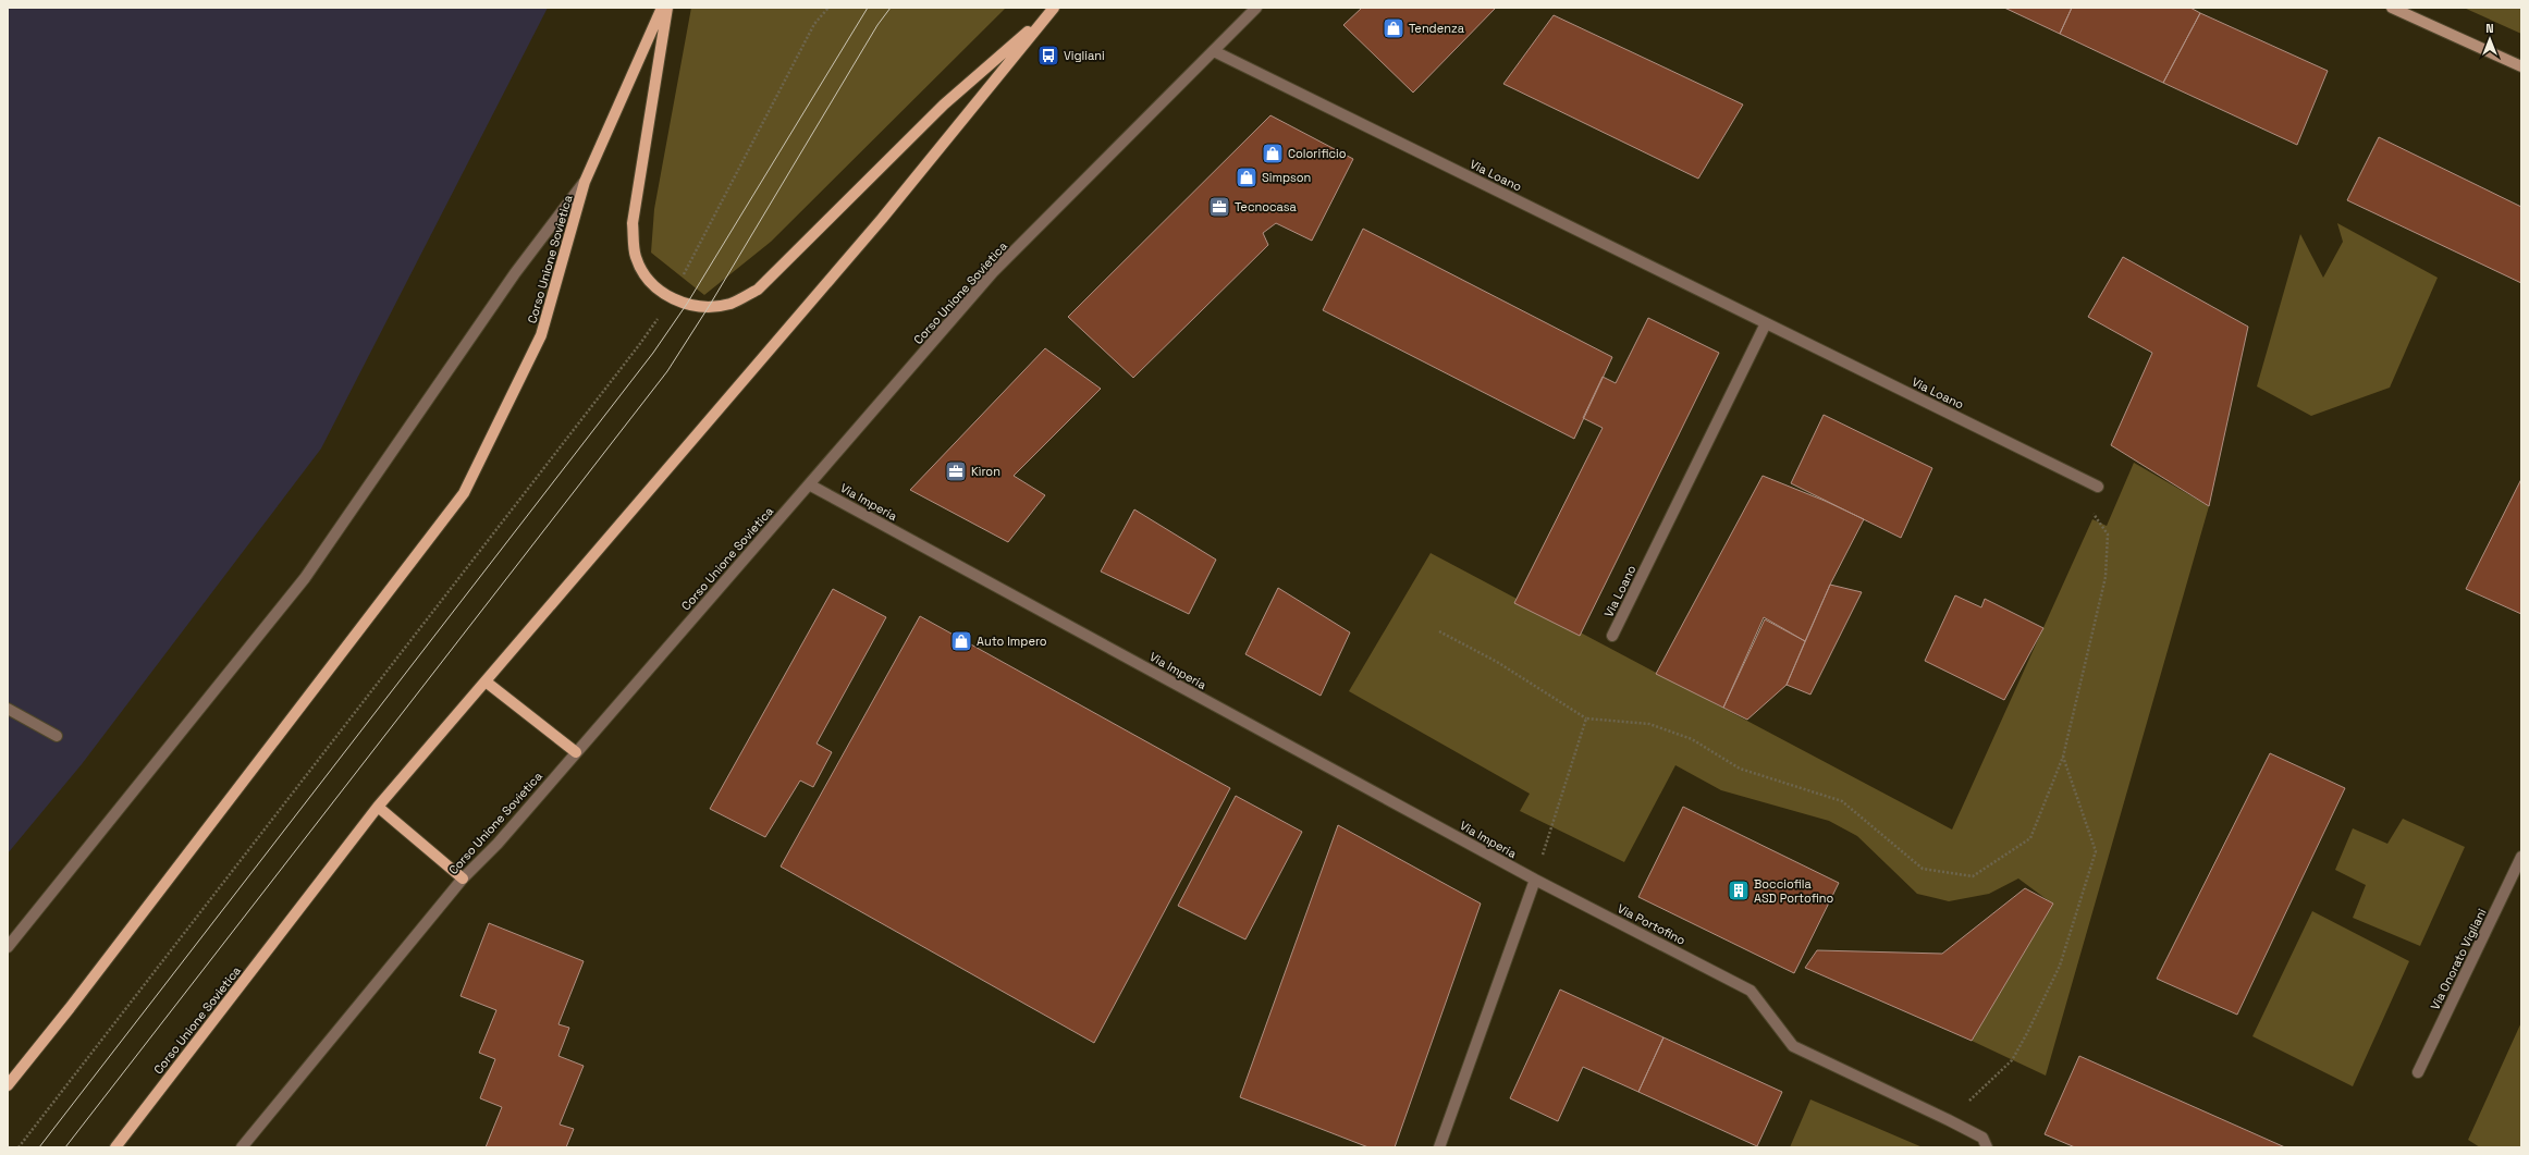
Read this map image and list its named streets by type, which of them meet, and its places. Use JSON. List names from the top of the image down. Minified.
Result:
{"streets":{"main road":["Corso Unione Sovietica"],"street":["Via Loano","Via Imperia","Via Portofino","Via Onorato Vigliani"]},"crossings":[["Via Loano","Corso Unione Sovietica"],["Corso Unione Sovietica","Via Imperia"],["Via Imperia","Via Portofino"]],"places":{"shop":["Tendenza","Colorificio","Simpson","Auto Impero"],"bus stop":["Vigliani"],"office":["Tecnocasa","Kìron"],"building":["Bocciofila ASD Portofino"]},"north":"top"}
